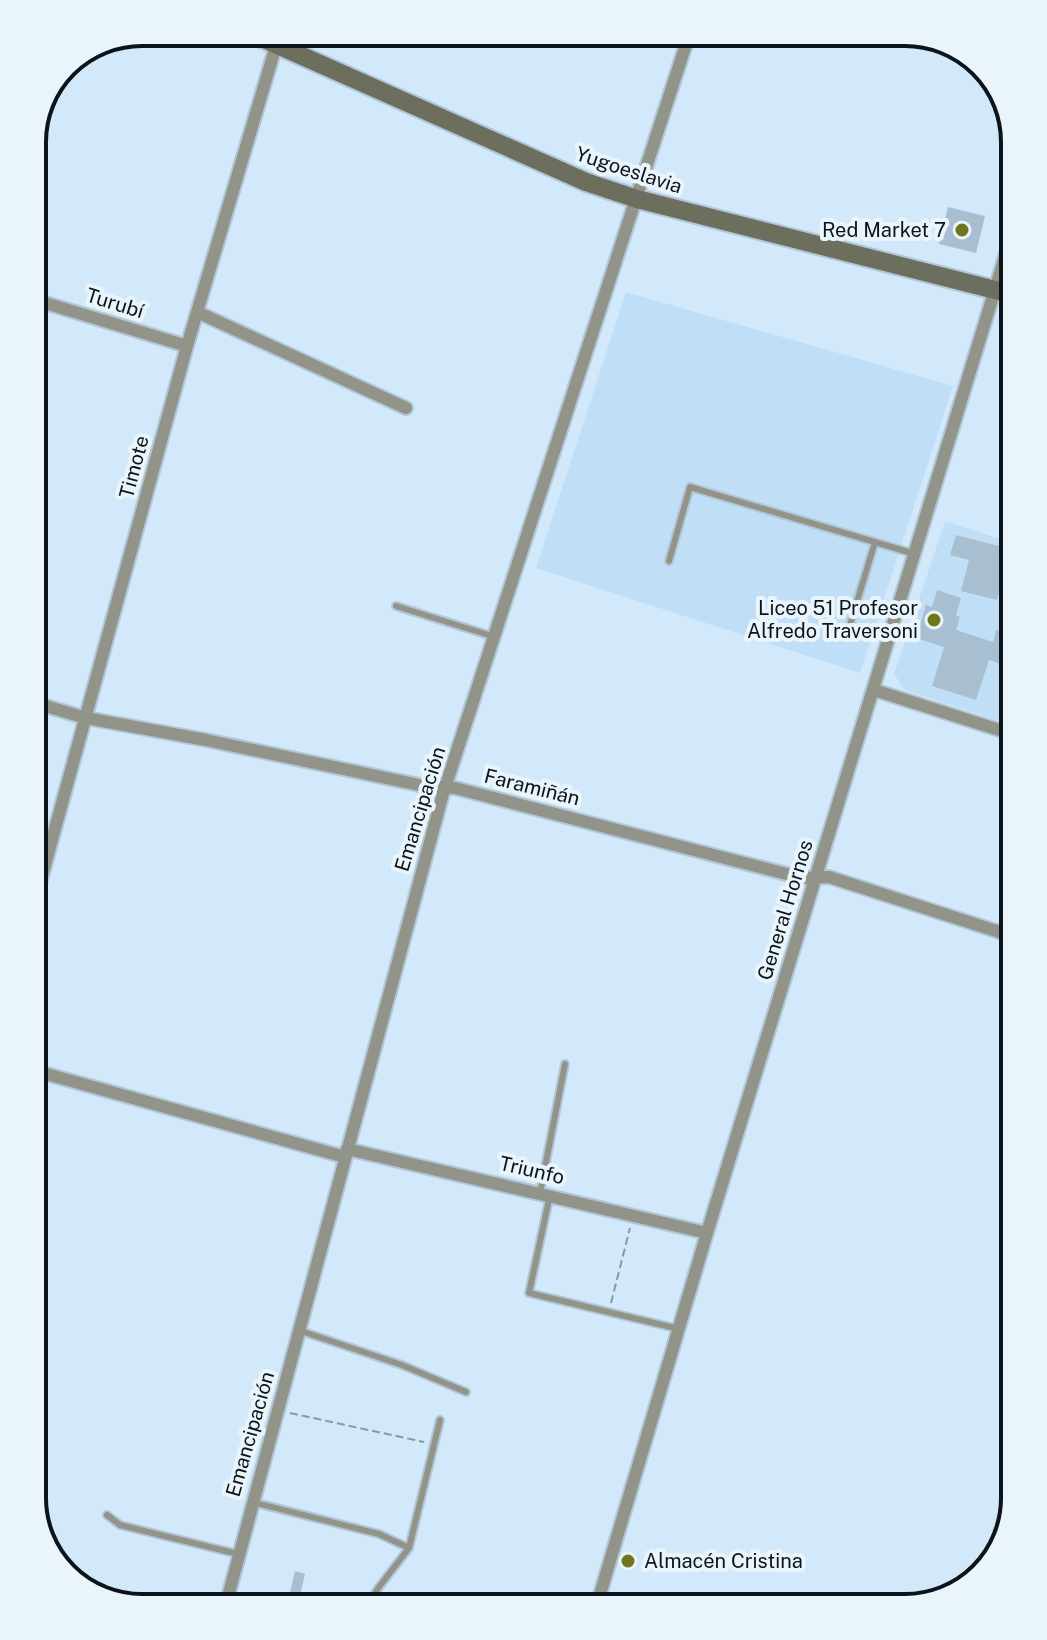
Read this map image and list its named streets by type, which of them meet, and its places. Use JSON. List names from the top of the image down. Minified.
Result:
{"streets":{"street":["Yugoeslavia","Turubí","Timote","Faramiñán","Emancipación","General Hornos","Triunfo"]},"crossings":[["Yugoeslavia","Emancipación"],["Yugoeslavia","General Hornos"],["Turubí","Timote"],["Timote","Faramiñán"],["Faramiñán","Emancipación"],["Faramiñán","General Hornos"],["Emancipación","Triunfo"],["General Hornos","Triunfo"]],"places":["Red Market 7","Liceo 51 Profesor Alfredo Traversoni","Almacén Cristina"]}
